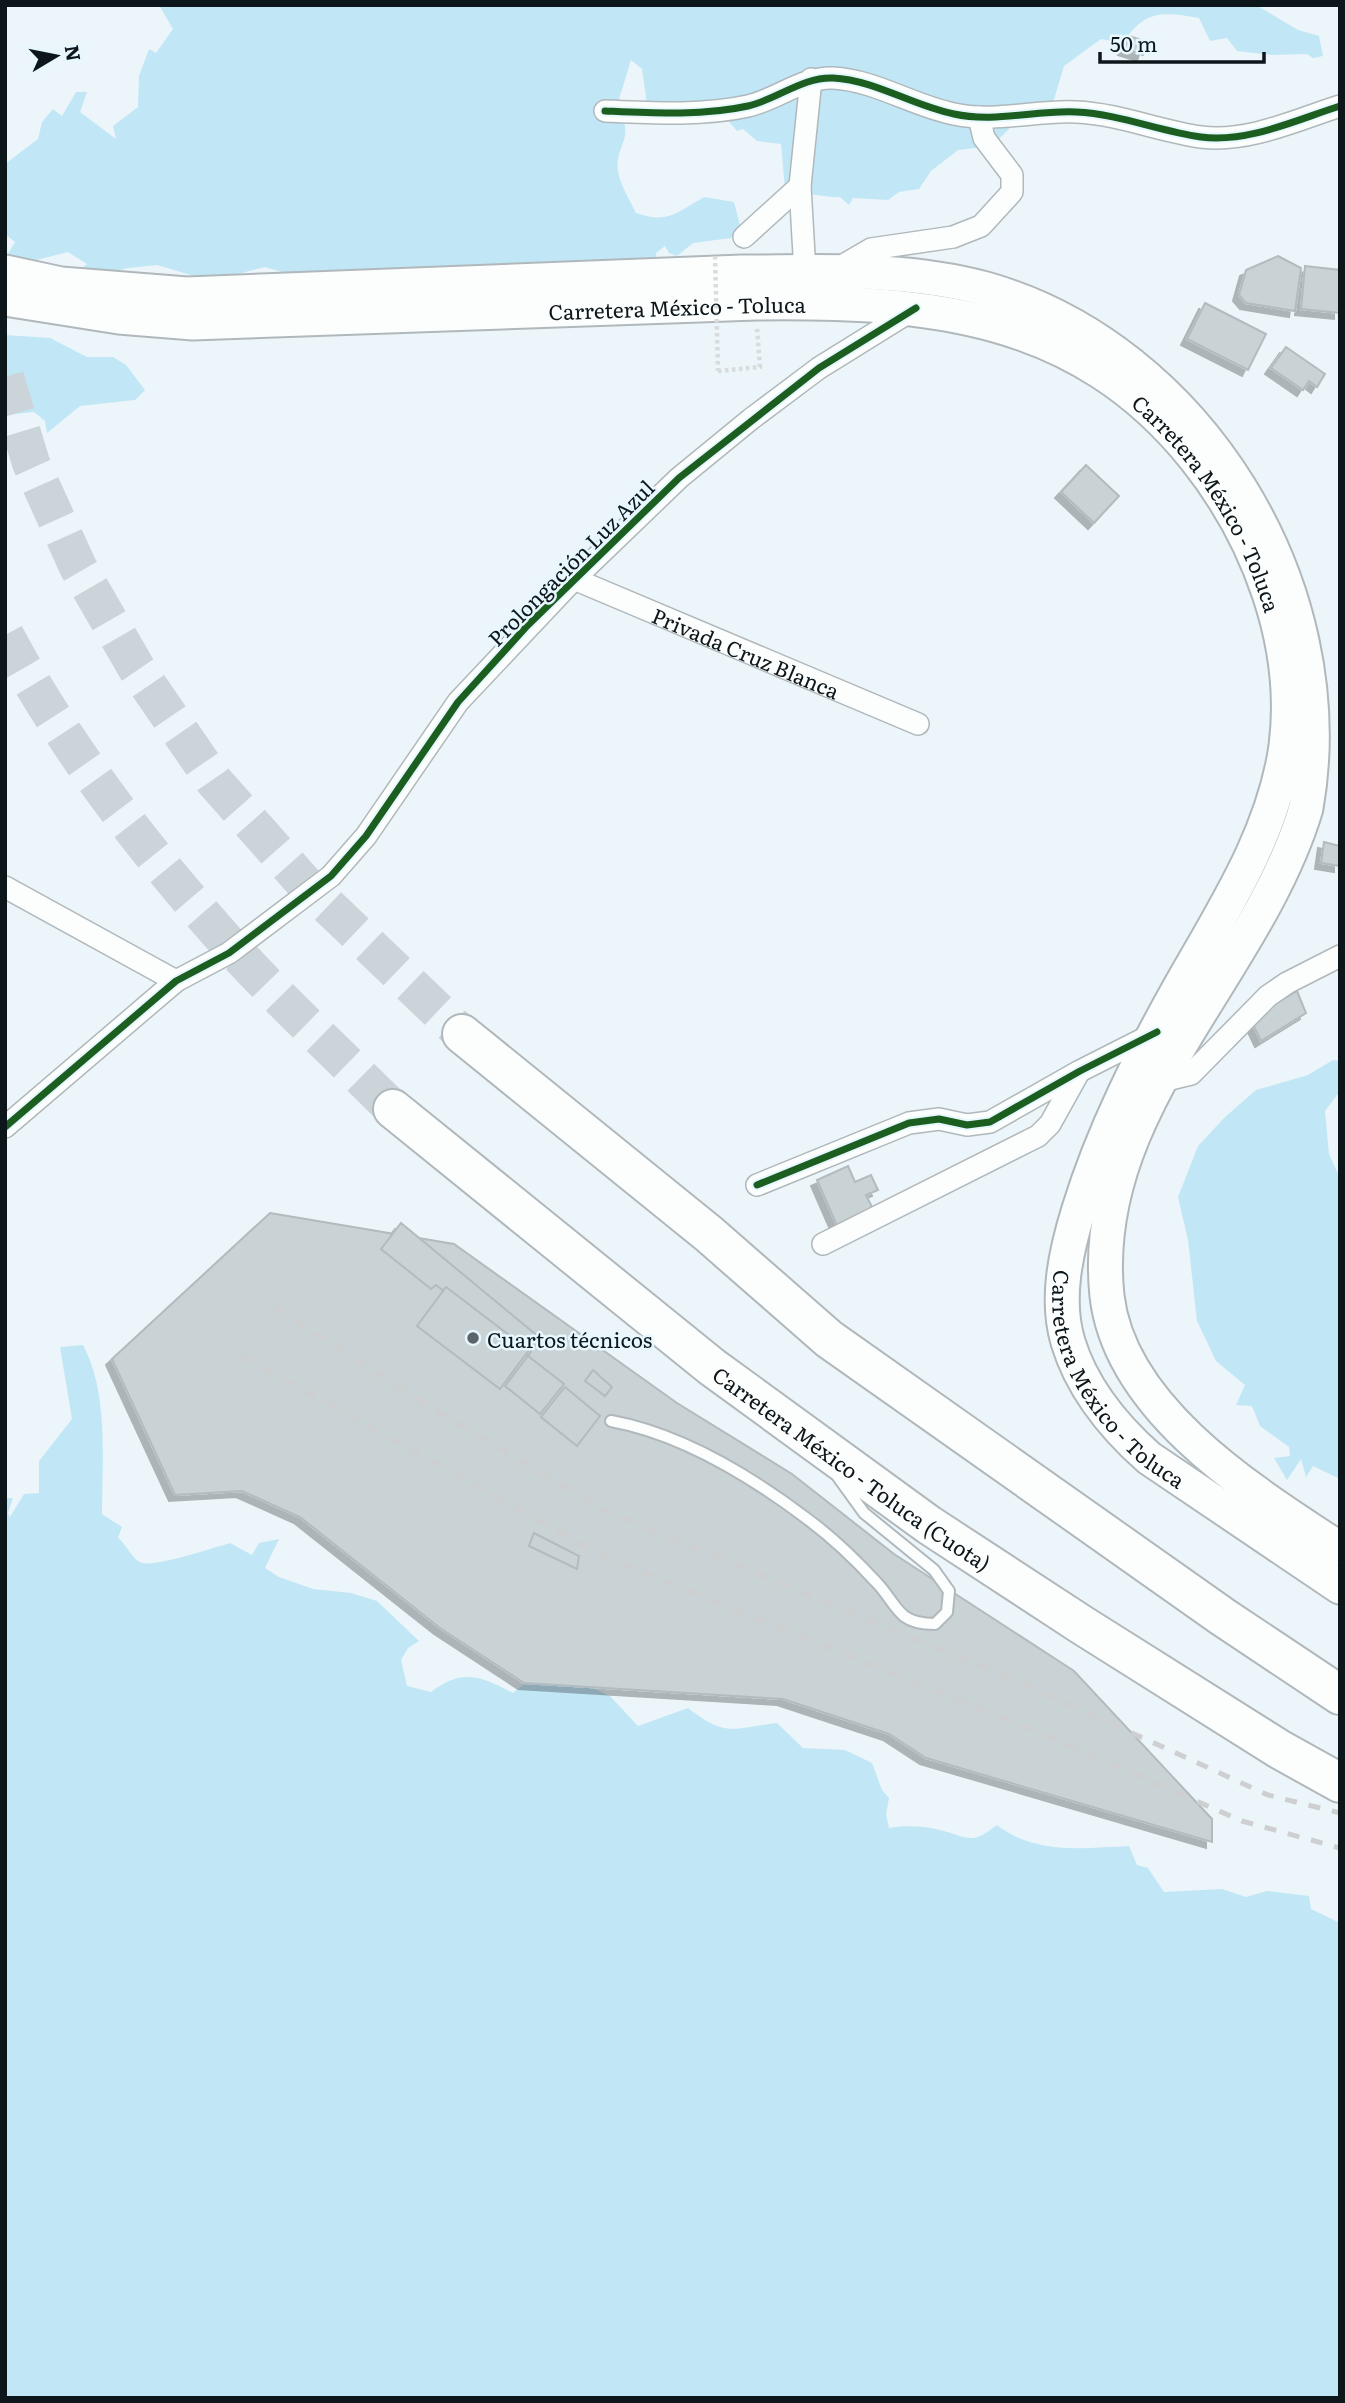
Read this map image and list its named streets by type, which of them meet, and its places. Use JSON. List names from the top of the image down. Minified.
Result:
{"streets":{"highway":["Carretera México - Toluca (Cuota)"],"main road":["Carretera México - Toluca"],"street":["Prolongación Luz Azul","Privada Cruz Blanca"]},"crossings":[["Carretera México - Toluca","Prolongación Luz Azul"],["Prolongación Luz Azul","Privada Cruz Blanca"]],"places":["Cuartos técnicos"],"scale_bar":"50 m","north":"right"}
